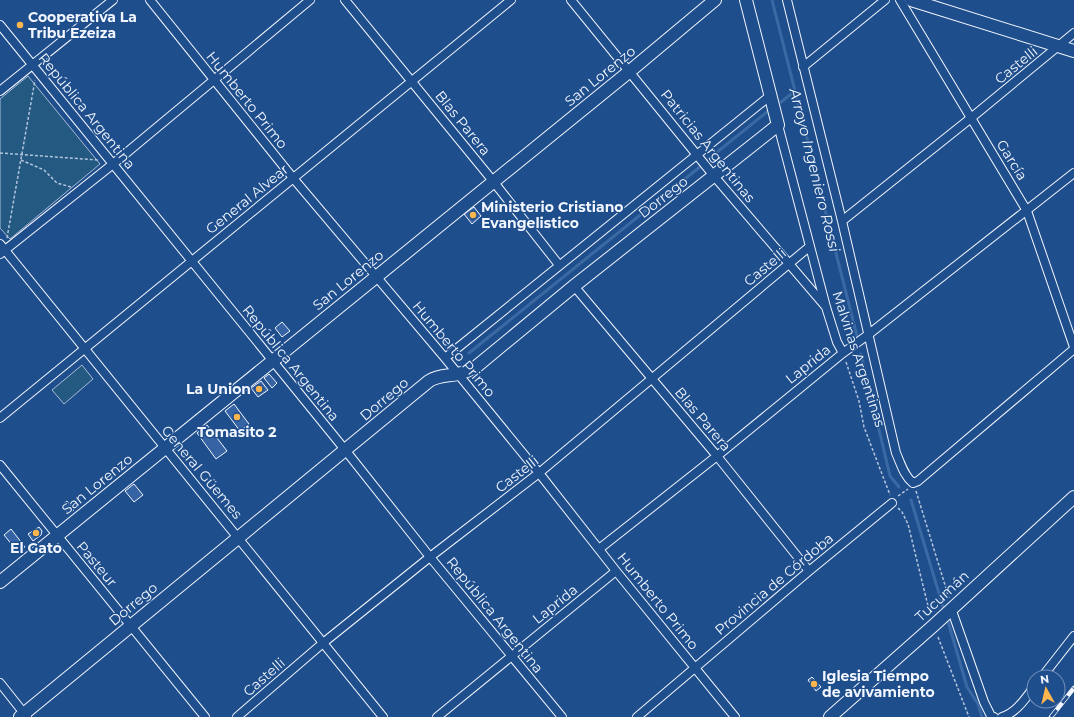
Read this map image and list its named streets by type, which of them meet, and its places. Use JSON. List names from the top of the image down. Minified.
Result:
{"streets":{"street":["Castelli","San Lorenzo","Humberto Primo","República Argentina","Blas Parera","Patricias Argentinas","García","Dorrego","General Alvear","Malvinas Argentinas","Laprida","General Güemes","Pasteur","Provincia de Córdoba","Tucumán"]},"crossings":[["Castelli","Humberto Primo"],["Castelli","República Argentina"],["Castelli","Blas Parera"],["Castelli","Patricias Argentinas"],["Castelli","García"],["Castelli","Malvinas Argentinas"],["Castelli","General Güemes"],["San Lorenzo","Humberto Primo"],["San Lorenzo","República Argentina"],["San Lorenzo","Blas Parera"],["San Lorenzo","Patricias Argentinas"],["San Lorenzo","General Güemes"],["San Lorenzo","Pasteur"],["Humberto Primo","Dorrego"],["Humberto Primo","General Alvear"],["Humberto Primo","Laprida"],["Humberto Primo","Provincia de Córdoba"],["República Argentina","Dorrego"],["República Argentina","General Alvear"],["República Argentina","Laprida"],["Blas Parera","Dorrego"],["Blas Parera","General Alvear"],["Blas Parera","Laprida"],["Blas Parera","Provincia de Córdoba"],["Patricias Argentinas","Dorrego"],["Patricias Argentinas","Malvinas Argentinas"],["García","Laprida"],["Dorrego","Malvinas Argentinas"],["Dorrego","General Güemes"],["Dorrego","Pasteur"],["General Alvear","General Güemes"],["Malvinas Argentinas","Laprida"],["Malvinas Argentinas","Provincia de Córdoba"],["Malvinas Argentinas","Tucumán"]],"water":["Arroyo Ingeniero Rossi"],"places":["Cooperativa La Tribu Ezeiza","Ministerio Cristiano Evangelistico","La Union","Tomasito 2","El Gato","Iglesia Tiempo de avivamiento"],"north":"top"}
